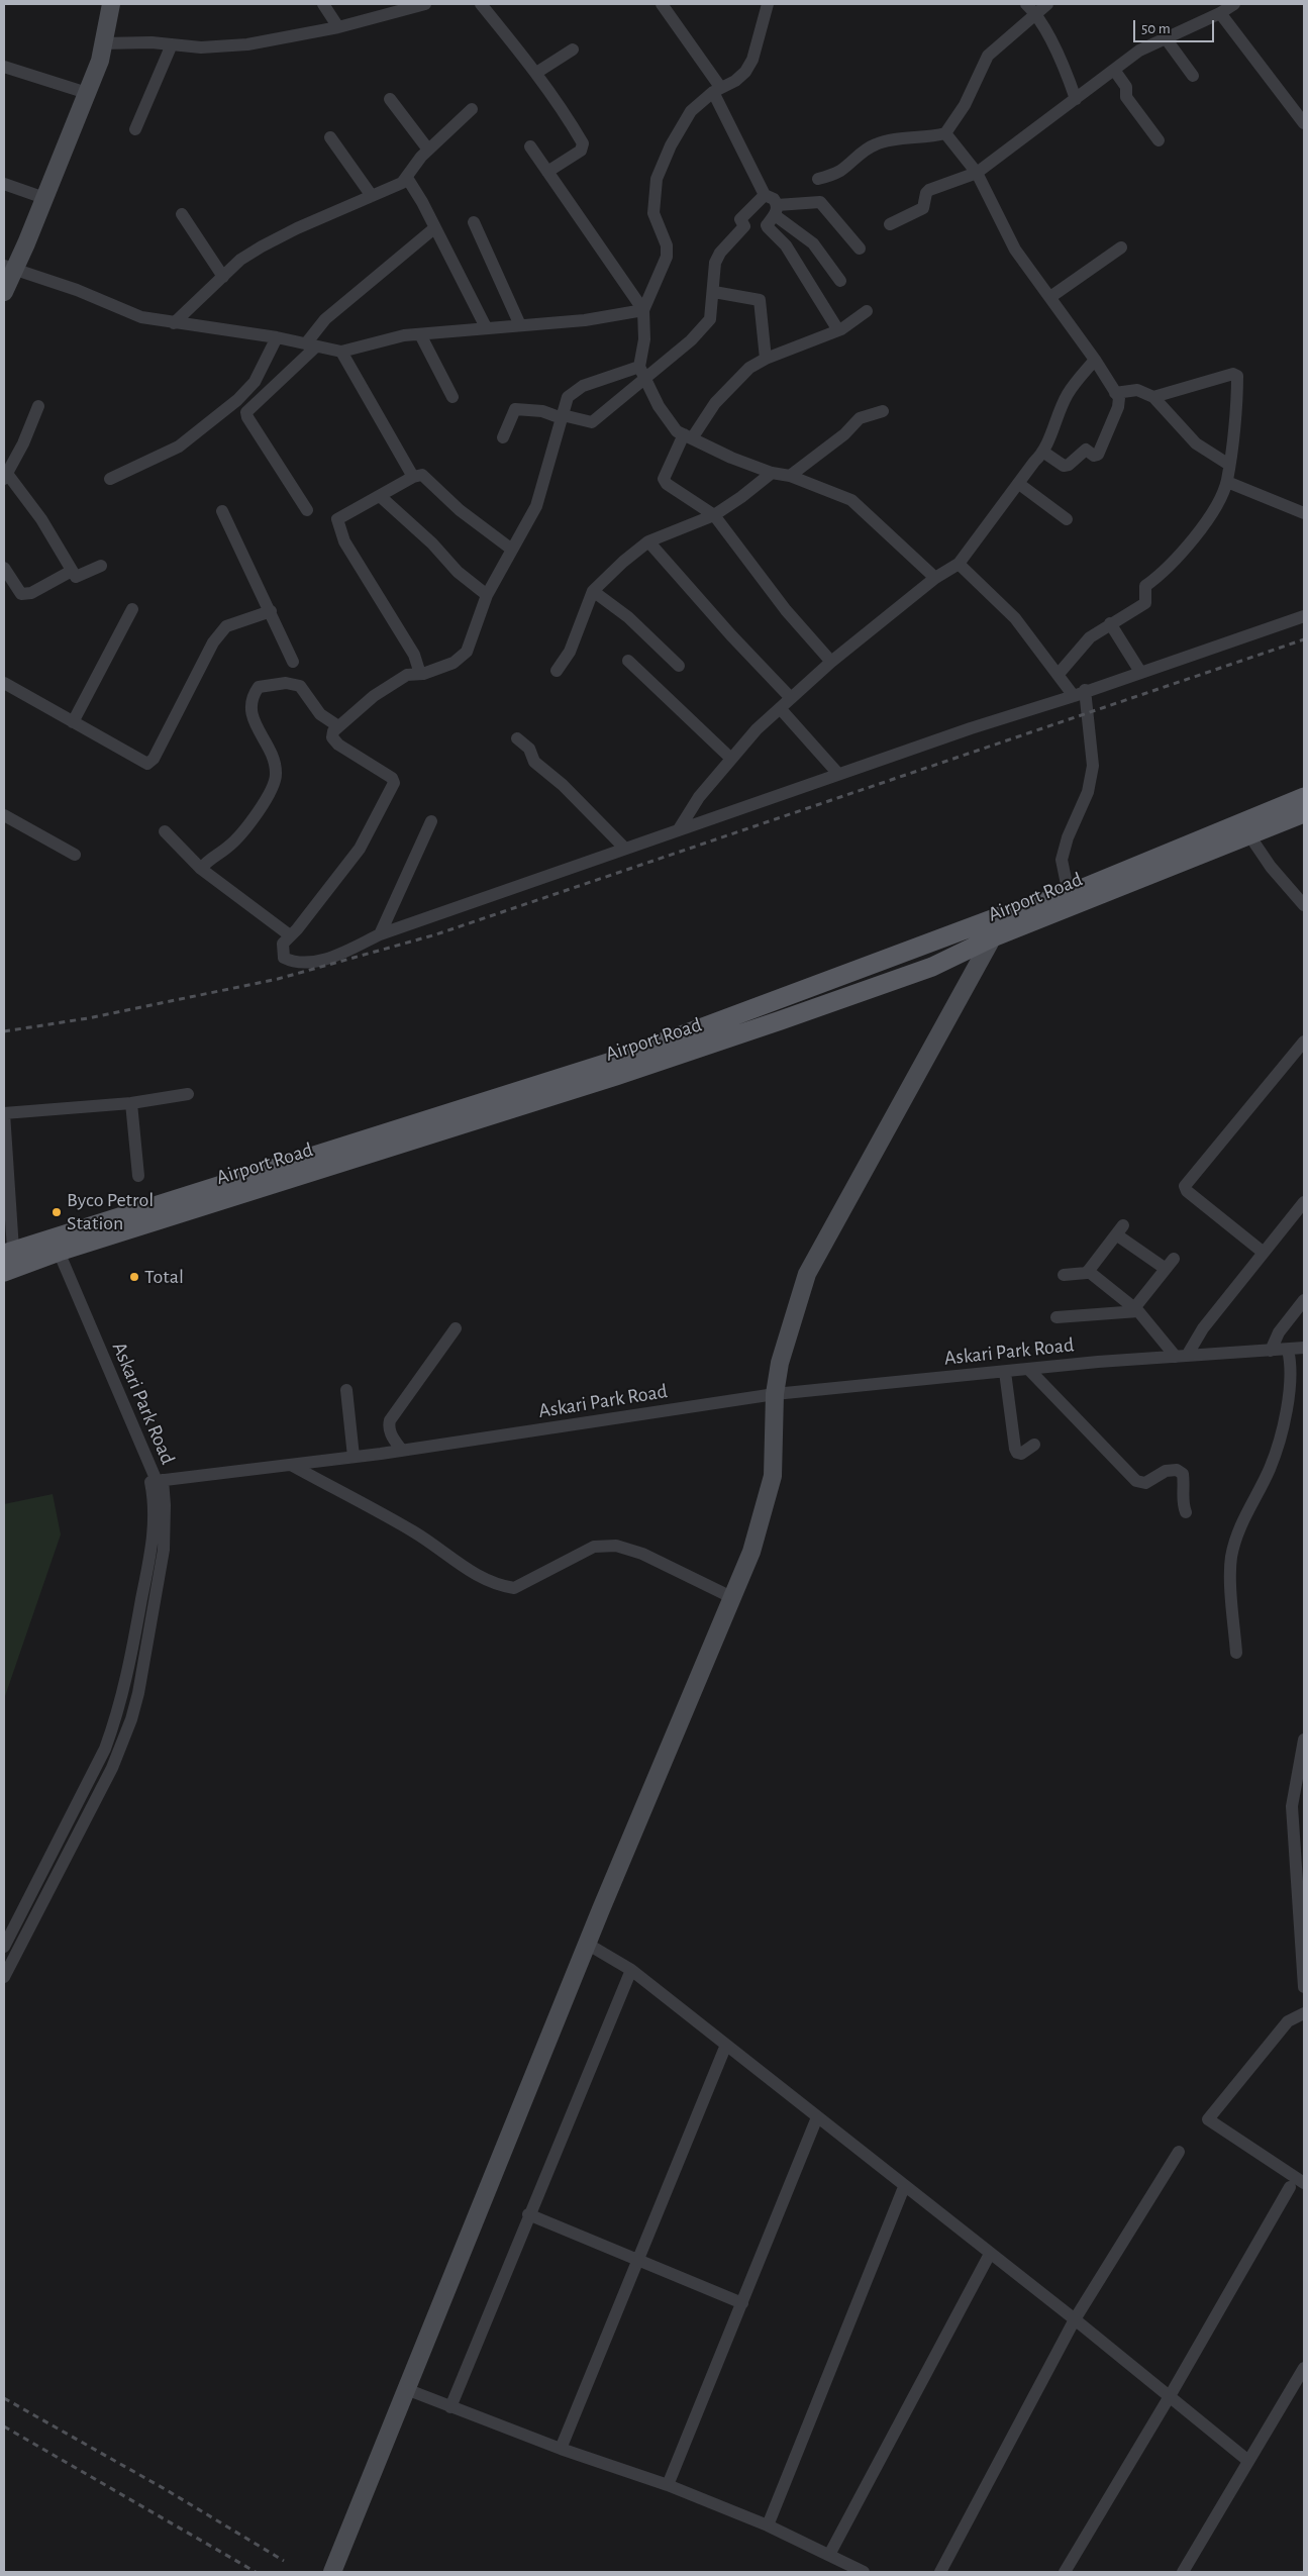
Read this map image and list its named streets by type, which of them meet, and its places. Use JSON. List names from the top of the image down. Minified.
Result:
{"streets":{"main road":["Airport Road"],"street":["Askari Park Road"]},"crossings":[["Airport Road","Askari Park Road"]],"places":["Byco Petrol Station","Total"],"scale_bar":"50 m"}
